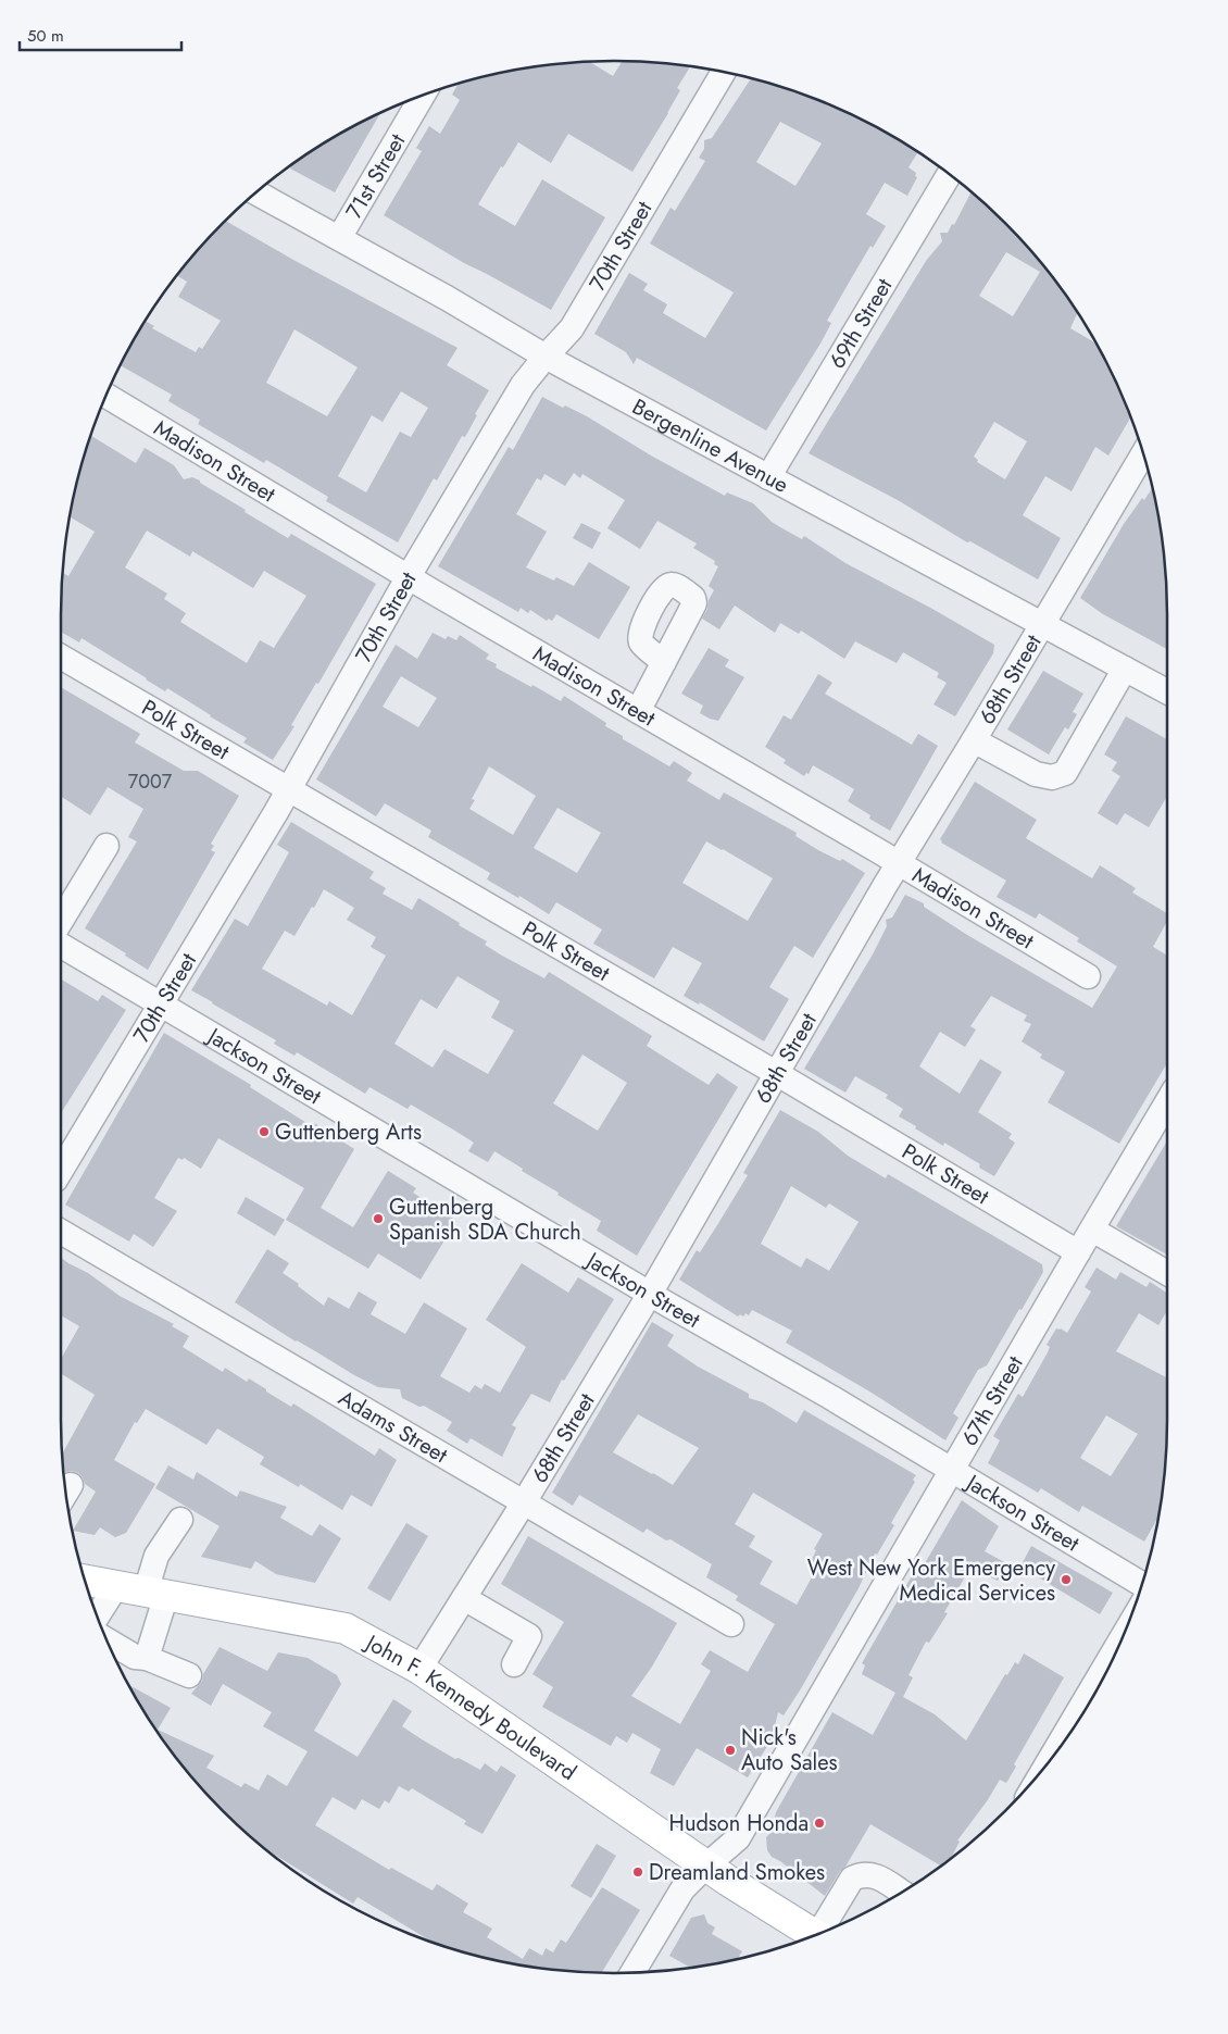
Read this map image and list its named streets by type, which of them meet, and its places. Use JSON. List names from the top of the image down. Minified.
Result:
{"streets":{"main road":["John F. Kennedy Boulevard"],"street":["71st Street","70th Street","69th Street","Bergenline Avenue","Madison Street","68th Street","Polk Street","Jackson Street","67th Street","Adams Street"]},"crossings":[["71st Street","Bergenline Avenue"],["70th Street","Bergenline Avenue"],["70th Street","Madison Street"],["70th Street","Polk Street"],["70th Street","Jackson Street"],["69th Street","Bergenline Avenue"],["Bergenline Avenue","68th Street"],["Madison Street","68th Street"],["68th Street","Polk Street"],["68th Street","Jackson Street"],["68th Street","Adams Street"],["68th Street","John F. Kennedy Boulevard"],["Polk Street","67th Street"],["Jackson Street","67th Street"],["67th Street","John F. Kennedy Boulevard"]],"places":["Guttenberg Arts","Guttenberg Spanish SDA Church","West New York Emergency Medical Services","Nick's Auto Sales","Hudson Honda","Dreamland Smokes"],"house_numbers":["7007"],"scale_bar":"50 m"}
